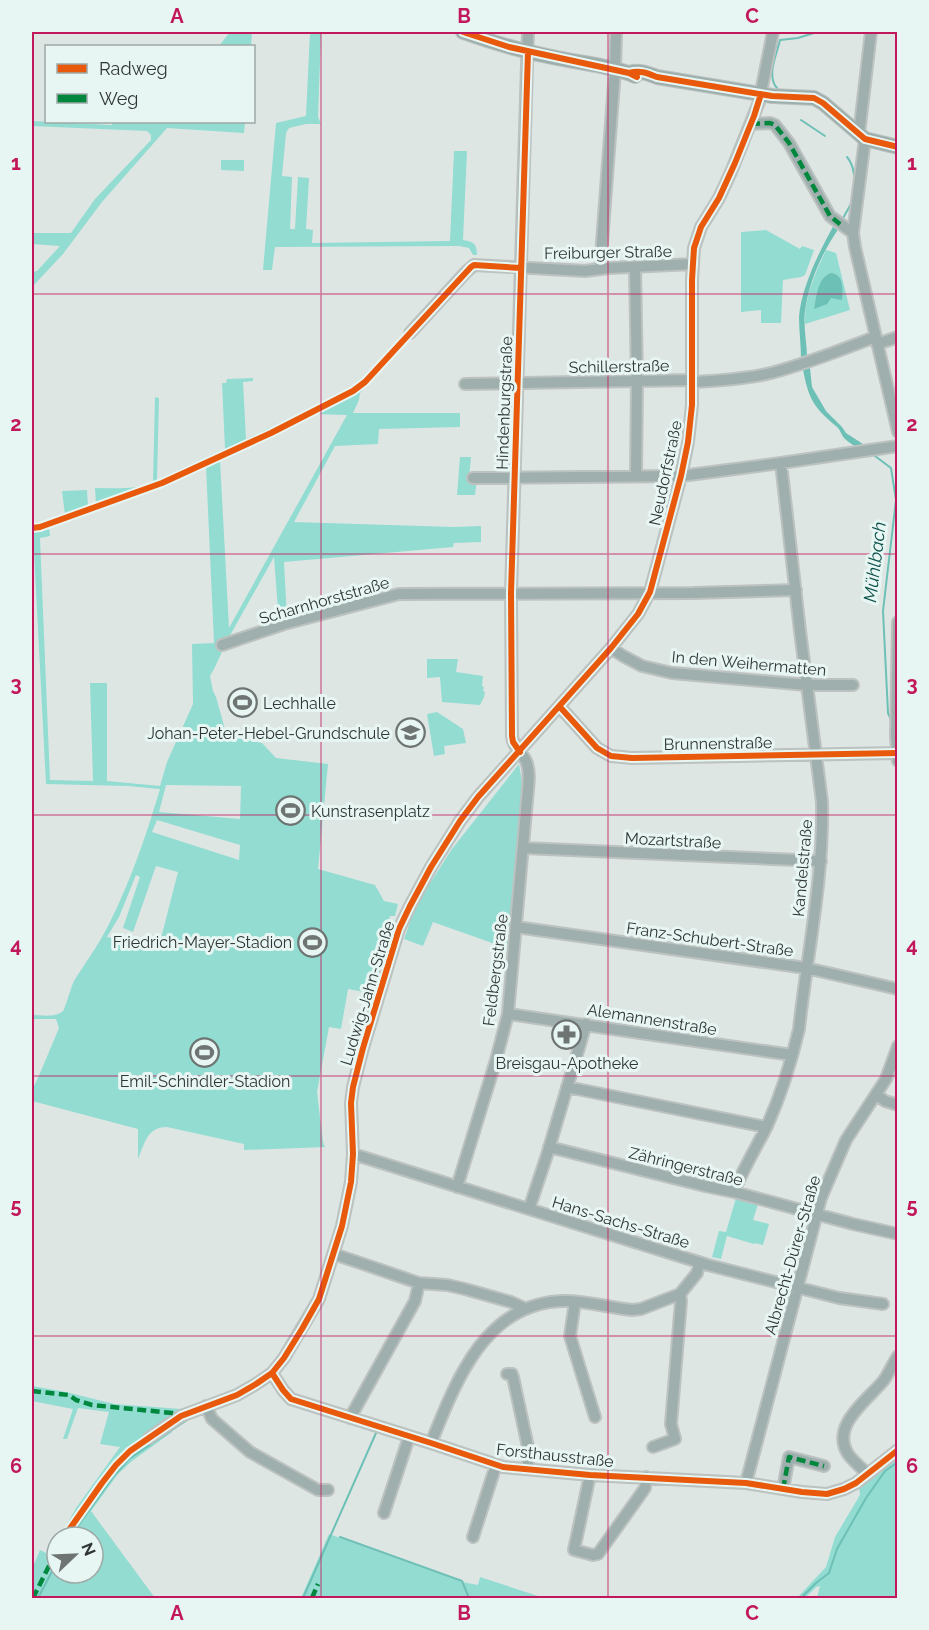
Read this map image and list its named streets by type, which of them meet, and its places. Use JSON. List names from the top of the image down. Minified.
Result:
{"streets":{"street":["Freiburger Straße","Schillerstraße","Hindenburgstraße","Neudorfstraße","Scharnhorststraße","In den Weihermatten","Brunnenstraße","Mozartstraße","Kandelstraße","Franz-Schubert-Straße","Feldbergstraße","Ludwig-Jahn-Straße","Alemannenstraße","Zähringerstraße","Hans-Sachs-Straße","Albrecht-Dürer-Straße","Forsthausstraße"]},"crossings":[["Freiburger Straße","Hindenburgstraße"],["Freiburger Straße","Neudorfstraße"],["Schillerstraße","Hindenburgstraße"],["Schillerstraße","Neudorfstraße"],["Hindenburgstraße","Neudorfstraße"],["Hindenburgstraße","Scharnhorststraße"],["Hindenburgstraße","Feldbergstraße"],["Hindenburgstraße","Ludwig-Jahn-Straße"],["Neudorfstraße","Scharnhorststraße"],["Neudorfstraße","In den Weihermatten"],["Neudorfstraße","Brunnenstraße"],["Neudorfstraße","Feldbergstraße"],["Neudorfstraße","Ludwig-Jahn-Straße"],["Scharnhorststraße","Kandelstraße"],["In den Weihermatten","Kandelstraße"],["Brunnenstraße","Kandelstraße"],["Mozartstraße","Kandelstraße"],["Mozartstraße","Feldbergstraße"],["Kandelstraße","Franz-Schubert-Straße"],["Kandelstraße","Alemannenstraße"],["Kandelstraße","Zähringerstraße"],["Franz-Schubert-Straße","Feldbergstraße"],["Feldbergstraße","Ludwig-Jahn-Straße"],["Feldbergstraße","Alemannenstraße"],["Feldbergstraße","Hans-Sachs-Straße"],["Ludwig-Jahn-Straße","Hans-Sachs-Straße"],["Ludwig-Jahn-Straße","Forsthausstraße"],["Zähringerstraße","Albrecht-Dürer-Straße"],["Hans-Sachs-Straße","Albrecht-Dürer-Straße"],["Albrecht-Dürer-Straße","Forsthausstraße"]],"water":["Mühlbach"],"places":{"sports":["Lechhalle","Kunstrasenplatz","Friedrich-Mayer-Stadion","Emil-Schindler-Stadion"],"school or university":["Johan-Peter-Hebel-Grundschule"],"pharmacy":["Breisgau-Apotheke"]},"legend":["Radweg","Weg"],"north":"top right","grid":{"columns":["A","B","C"],"rows":["1","2","3","4","5","6"]}}
